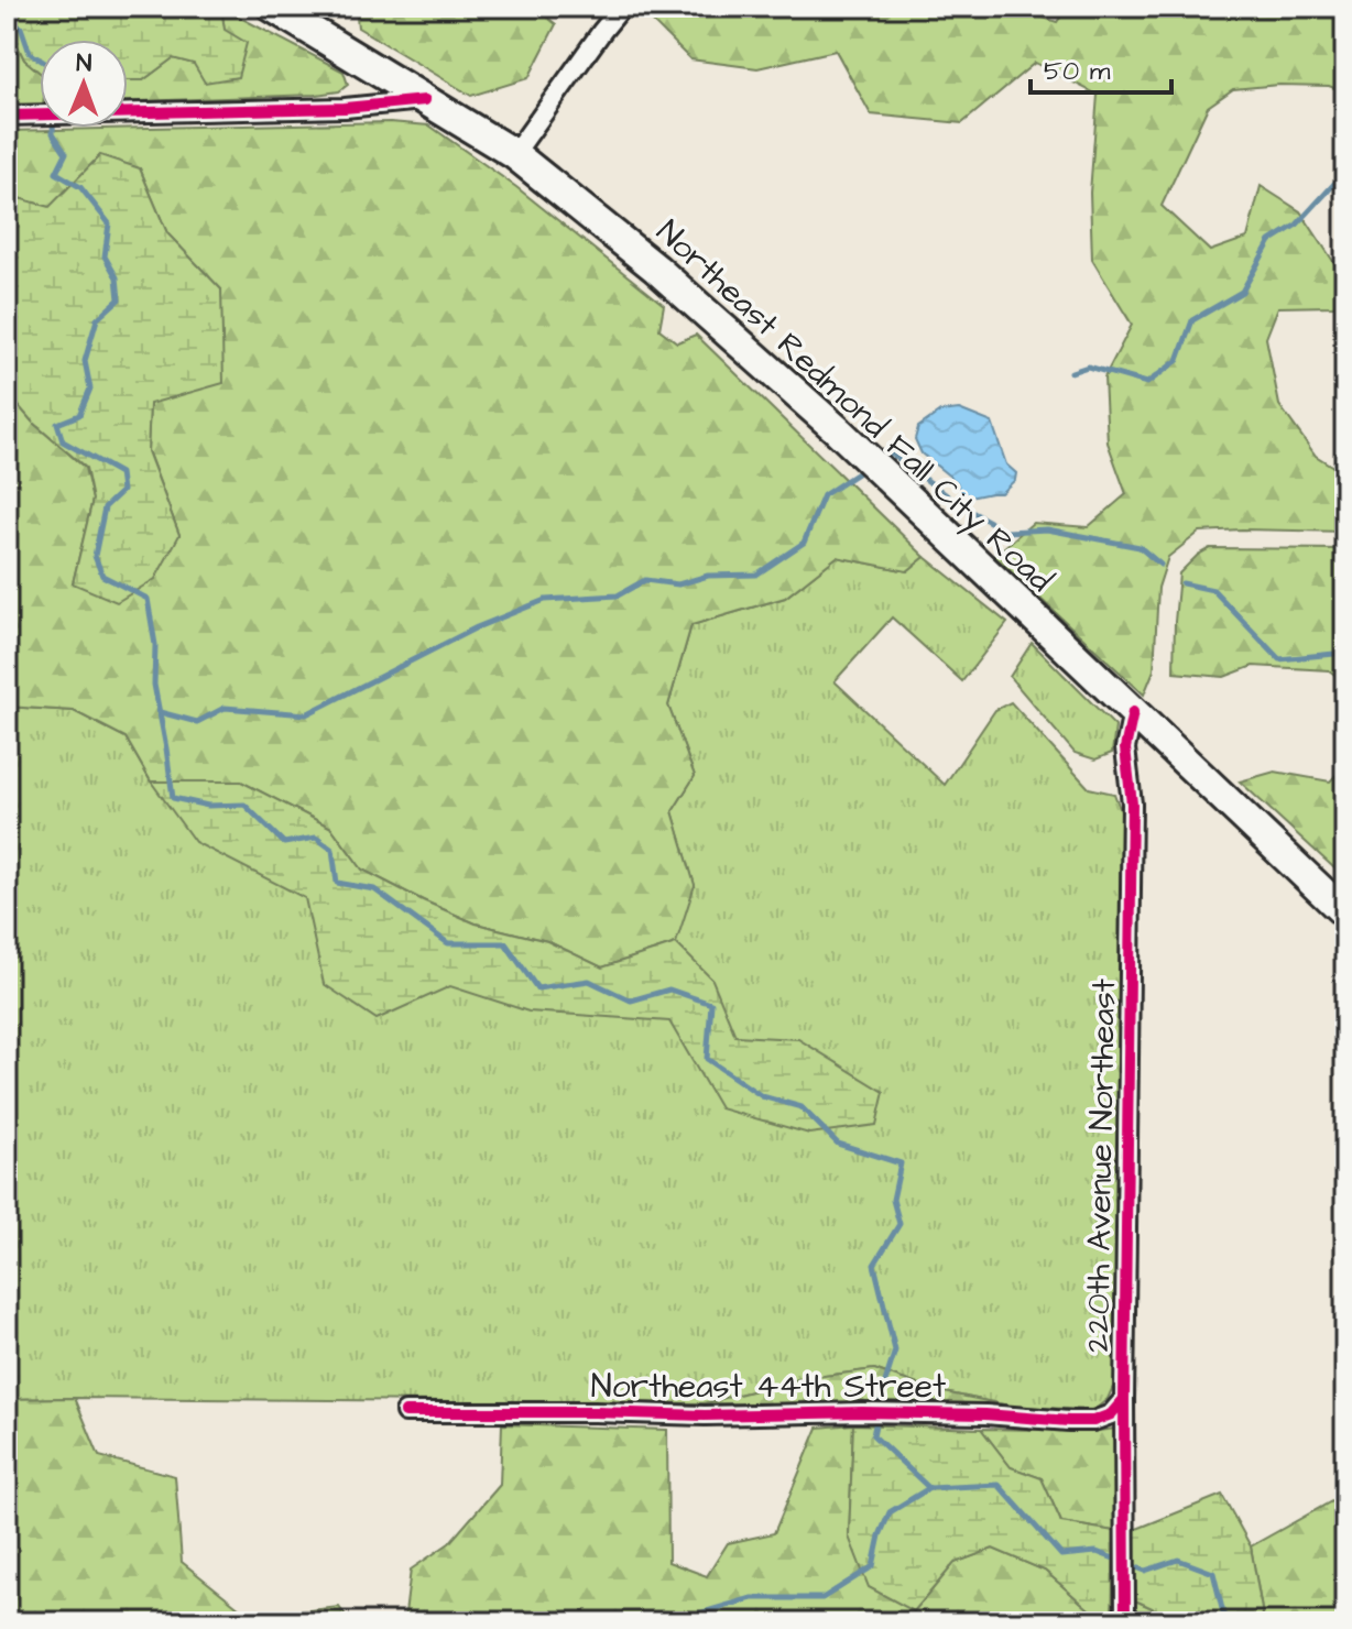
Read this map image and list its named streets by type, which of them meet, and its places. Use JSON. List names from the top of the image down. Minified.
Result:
{"streets":{"main road":["Northeast Redmond Fall City Road"],"street":["220th Avenue Northeast","Northeast 44th Street"]},"crossings":[["Northeast Redmond Fall City Road","220th Avenue Northeast"],["220th Avenue Northeast","Northeast 44th Street"]],"scale_bar":"50 m","north":"top"}
